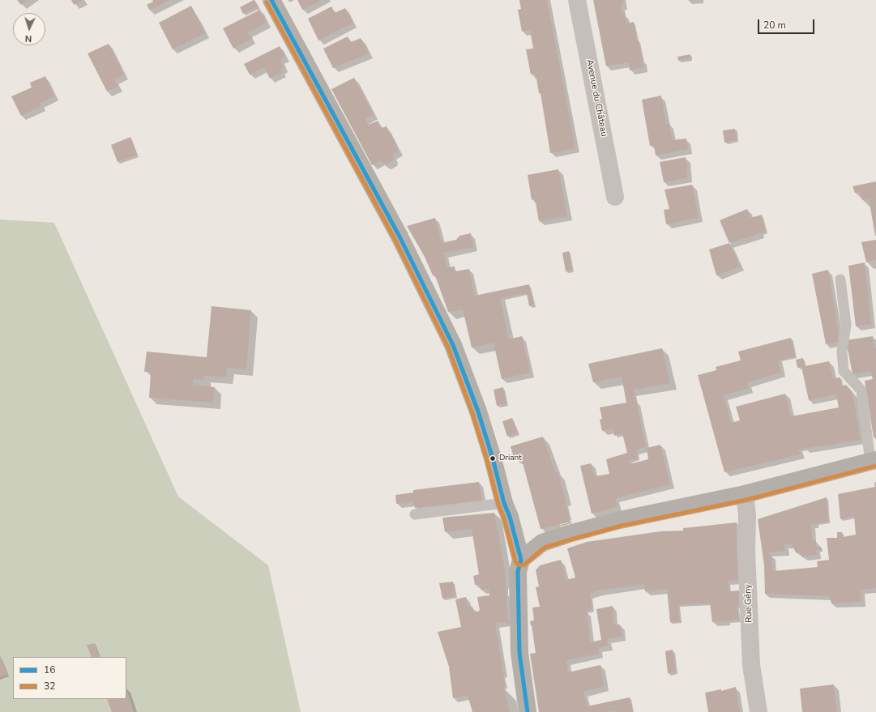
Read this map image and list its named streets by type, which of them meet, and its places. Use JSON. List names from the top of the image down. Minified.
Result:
{"streets":{"street":["Avenue du Château","Rue Gény"]},"places":["Driant"],"lines":["transit line 16","transit line 32"],"legend":["16","32"],"scale_bar":"20 m","north":"bottom"}
